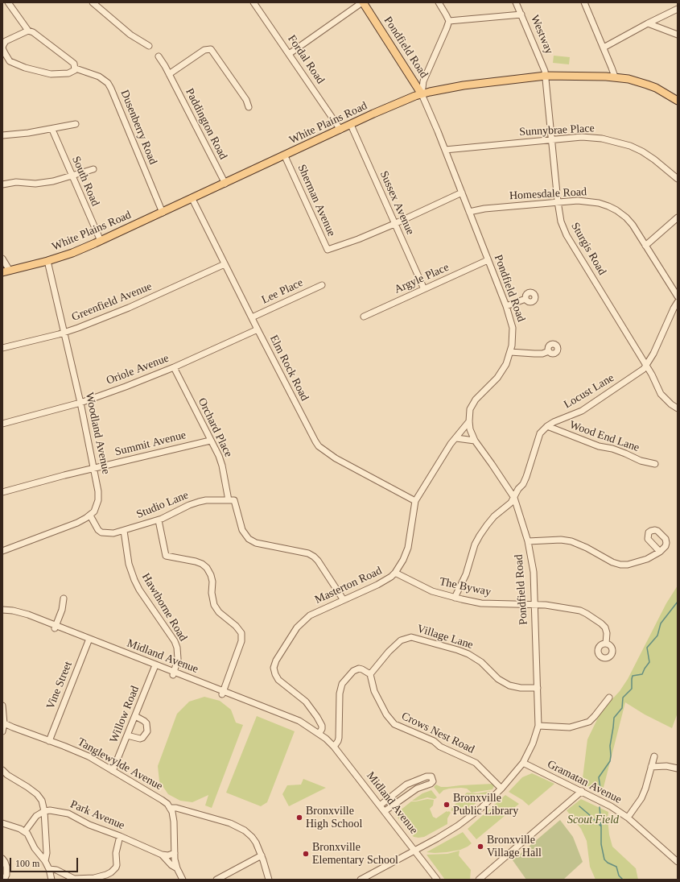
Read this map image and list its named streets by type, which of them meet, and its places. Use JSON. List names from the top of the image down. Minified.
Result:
{"streets":{"main road":["Pondfield Road","White Plains Road"],"street":["Westway","Fordal Road","Paddington Road","Dusenberry Road","Sunnybrae Place","South Road","Homesdale Road","Sherman Avenue","Sussex Avenue","Sturgis Road","Argyle Place","Lee Place","Greenfield Avenue","Elm Rock Road","Oriole Avenue","Locust Lane","Orchard Place","Woodland Avenue","Wood End Lane","Summit Avenue","Studio Lane","Masterton Road","The Byway","Hawthorne Road","Village Lane","Midland Avenue","Vine Street","Willow Road","Crows Nest Road","Tanglewylde Avenue","Gramatan Avenue","Park Avenue"]},"crossings":[["Westway","White Plains Road"],["Westway","Sturgis Road"],["Pondfield Road","White Plains Road"],["Pondfield Road","Sunnybrae Place"],["Pondfield Road","Homesdale Road"],["Pondfield Road","Argyle Place"],["Pondfield Road","Locust Lane"],["Pondfield Road","Masterton Road"],["Pondfield Road","The Byway"],["Pondfield Road","Village Lane"],["Pondfield Road","Midland Avenue"],["Pondfield Road","Crows Nest Road"],["Pondfield Road","Gramatan Avenue"],["Fordal Road","White Plains Road"],["White Plains Road","Paddington Road"],["White Plains Road","Dusenberry Road"],["White Plains Road","South Road"],["White Plains Road","Sherman Avenue"],["White Plains Road","Sussex Avenue"],["White Plains Road","Sturgis Road"],["White Plains Road","Elm Rock Road"],["White Plains Road","Woodland Avenue"],["Sunnybrae Place","Sturgis Road"],["Homesdale Road","Sturgis Road"],["Sherman Avenue","Sussex Avenue"],["Sussex Avenue","Argyle Place"],["Sturgis Road","Locust Lane"],["Lee Place","Elm Rock Road"],["Greenfield Avenue","Elm Rock Road"],["Greenfield Avenue","Woodland Avenue"],["Elm Rock Road","Oriole Avenue"],["Elm Rock Road","Masterton Road"],["Oriole Avenue","Orchard Place"],["Oriole Avenue","Woodland Avenue"],["Locust Lane","Wood End Lane"],["Locust Lane","The Byway"],["Orchard Place","Summit Avenue"],["Orchard Place","Studio Lane"],["Orchard Place","Masterton Road"],["Woodland Avenue","Summit Avenue"],["Woodland Avenue","Studio Lane"],["Studio Lane","Hawthorne Road"],["Masterton Road","The Byway"],["Masterton Road","Midland Avenue"],["Hawthorne Road","Midland Avenue"],["Village Lane","Crows Nest Road"],["Midland Avenue","Vine Street"],["Midland Avenue","Willow Road"],["Vine Street","Tanglewylde Avenue"],["Willow Road","Tanglewylde Avenue"]],"parks":["Scout Field"],"places":["Bronxville Public Library","Bronxville High School","Bronxville Village Hall","Bronxville Elementary School"],"scale_bar":"100 m"}
